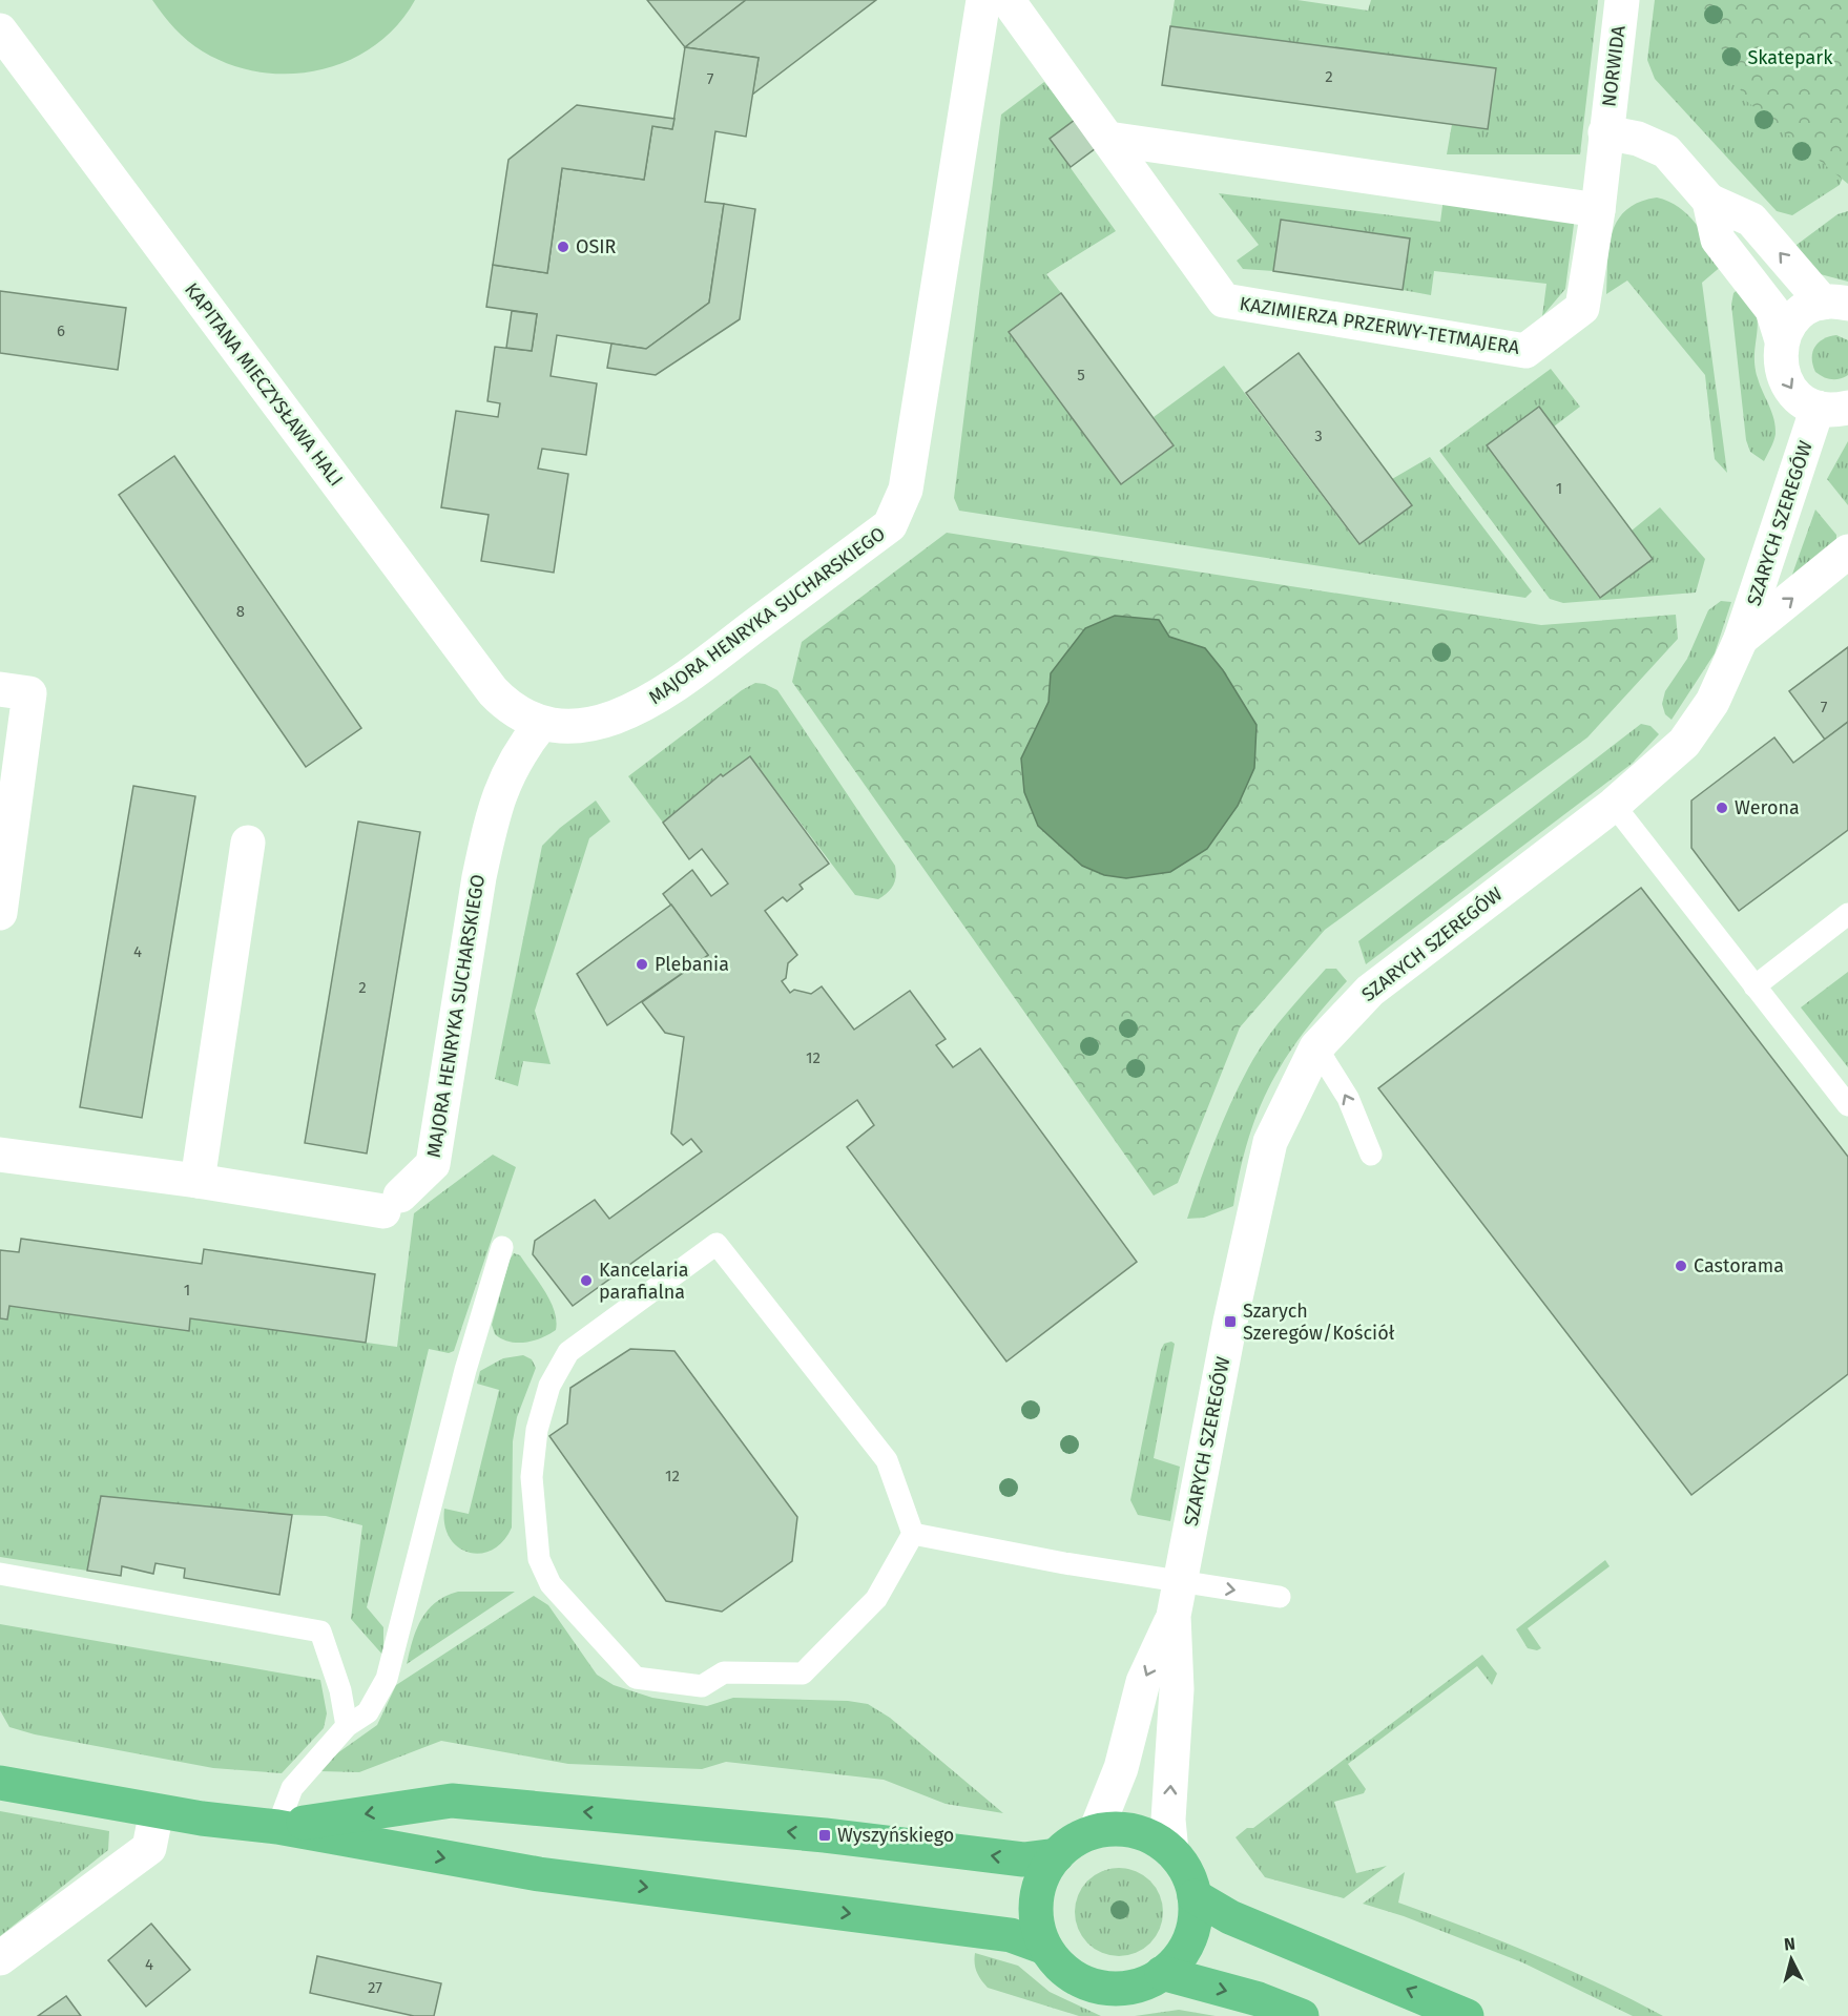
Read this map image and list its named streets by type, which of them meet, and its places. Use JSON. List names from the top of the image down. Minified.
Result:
{"streets":{"street":["NORWIDA","KAZIMIERZA PRZERWY-TETMAJERA","KAPITANA MIECZYSŁAWA HALI","SZARYCH SZEREGÓW","MAJORA HENRYKA SUCHARSKIEGO"]},"crossings":[["NORWIDA","KAZIMIERZA PRZERWY-TETMAJERA"],["KAPITANA MIECZYSŁAWA HALI","MAJORA HENRYKA SUCHARSKIEGO"]],"parks":["Skatepark"],"places":{"other":["OSIR","Werona","Plebania","Castorama","Kancelaria parafialna"],"transit":["Szarych Szeregów/Kościół","Wyszyńskiego"]},"house_numbers":["2","7","6","5","3","1","8","7","4","2","12","1","12","4","27"],"north":"top"}
